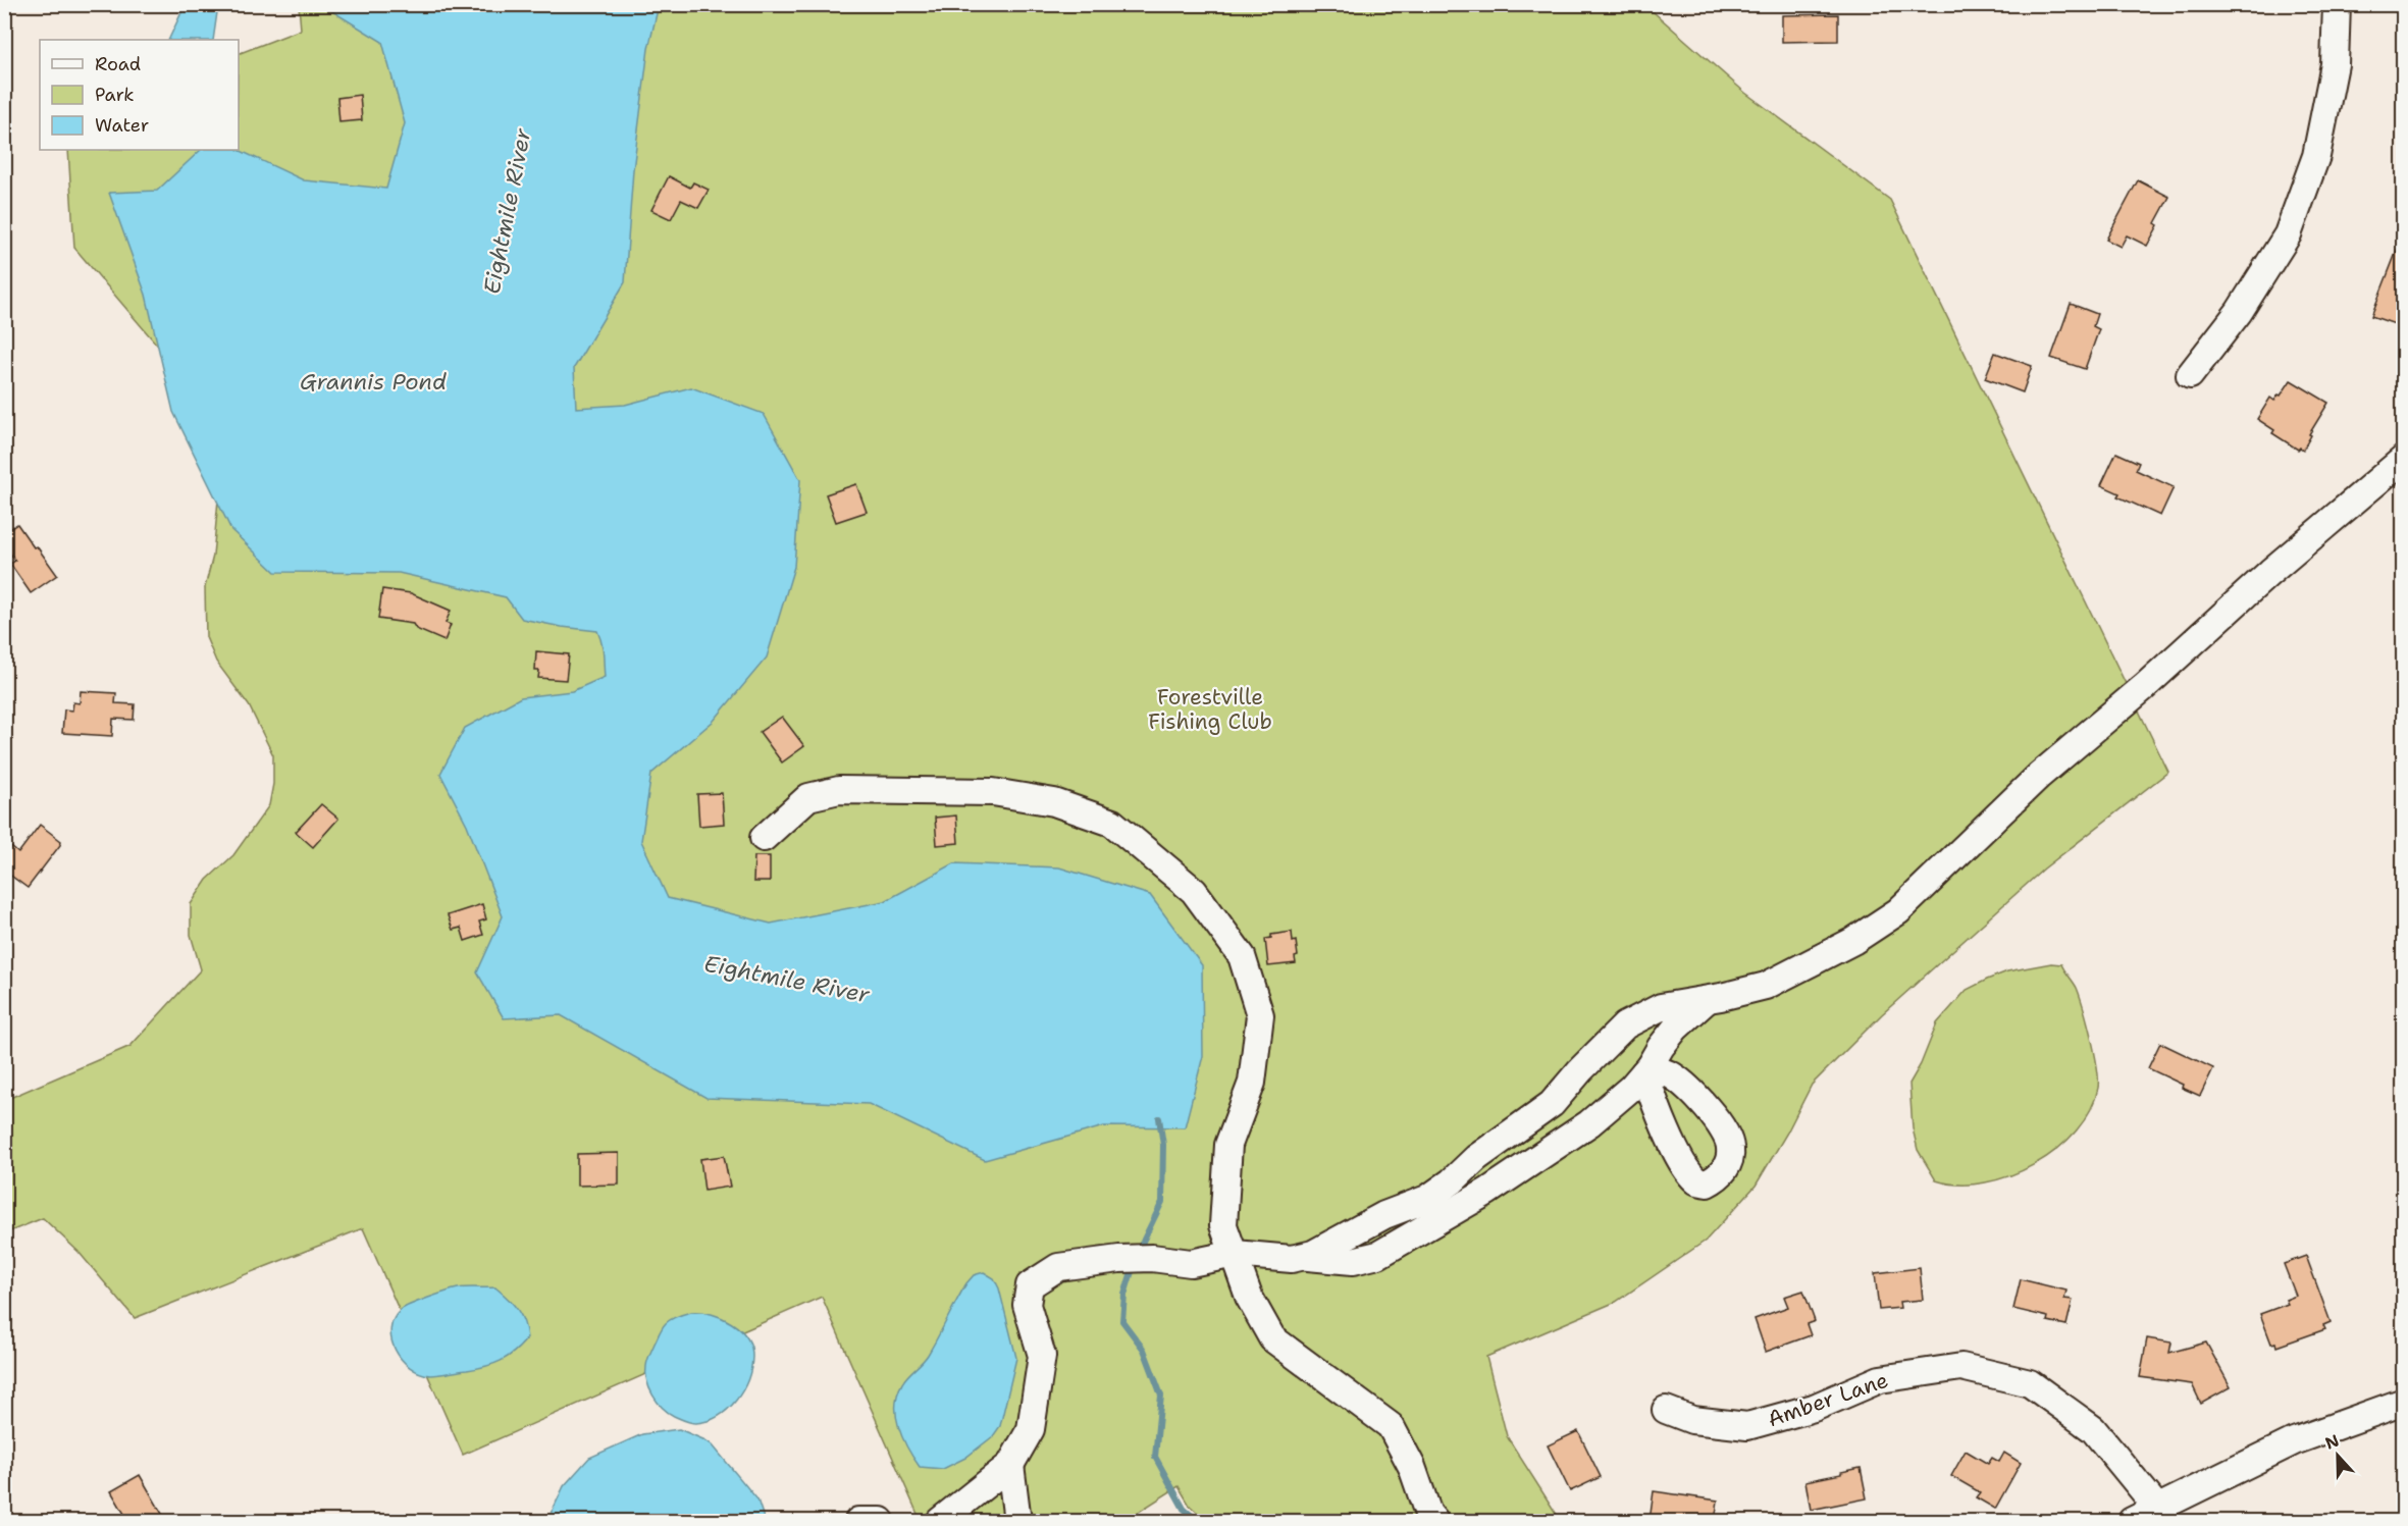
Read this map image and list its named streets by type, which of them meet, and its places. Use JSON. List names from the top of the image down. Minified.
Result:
{"streets":{"street":["Amber Lane"]},"water":["Eightmile River","Grannis Pond"],"parks":["Forestville Fishing Club"],"legend":["Road","Park","Water"],"north":"top"}
